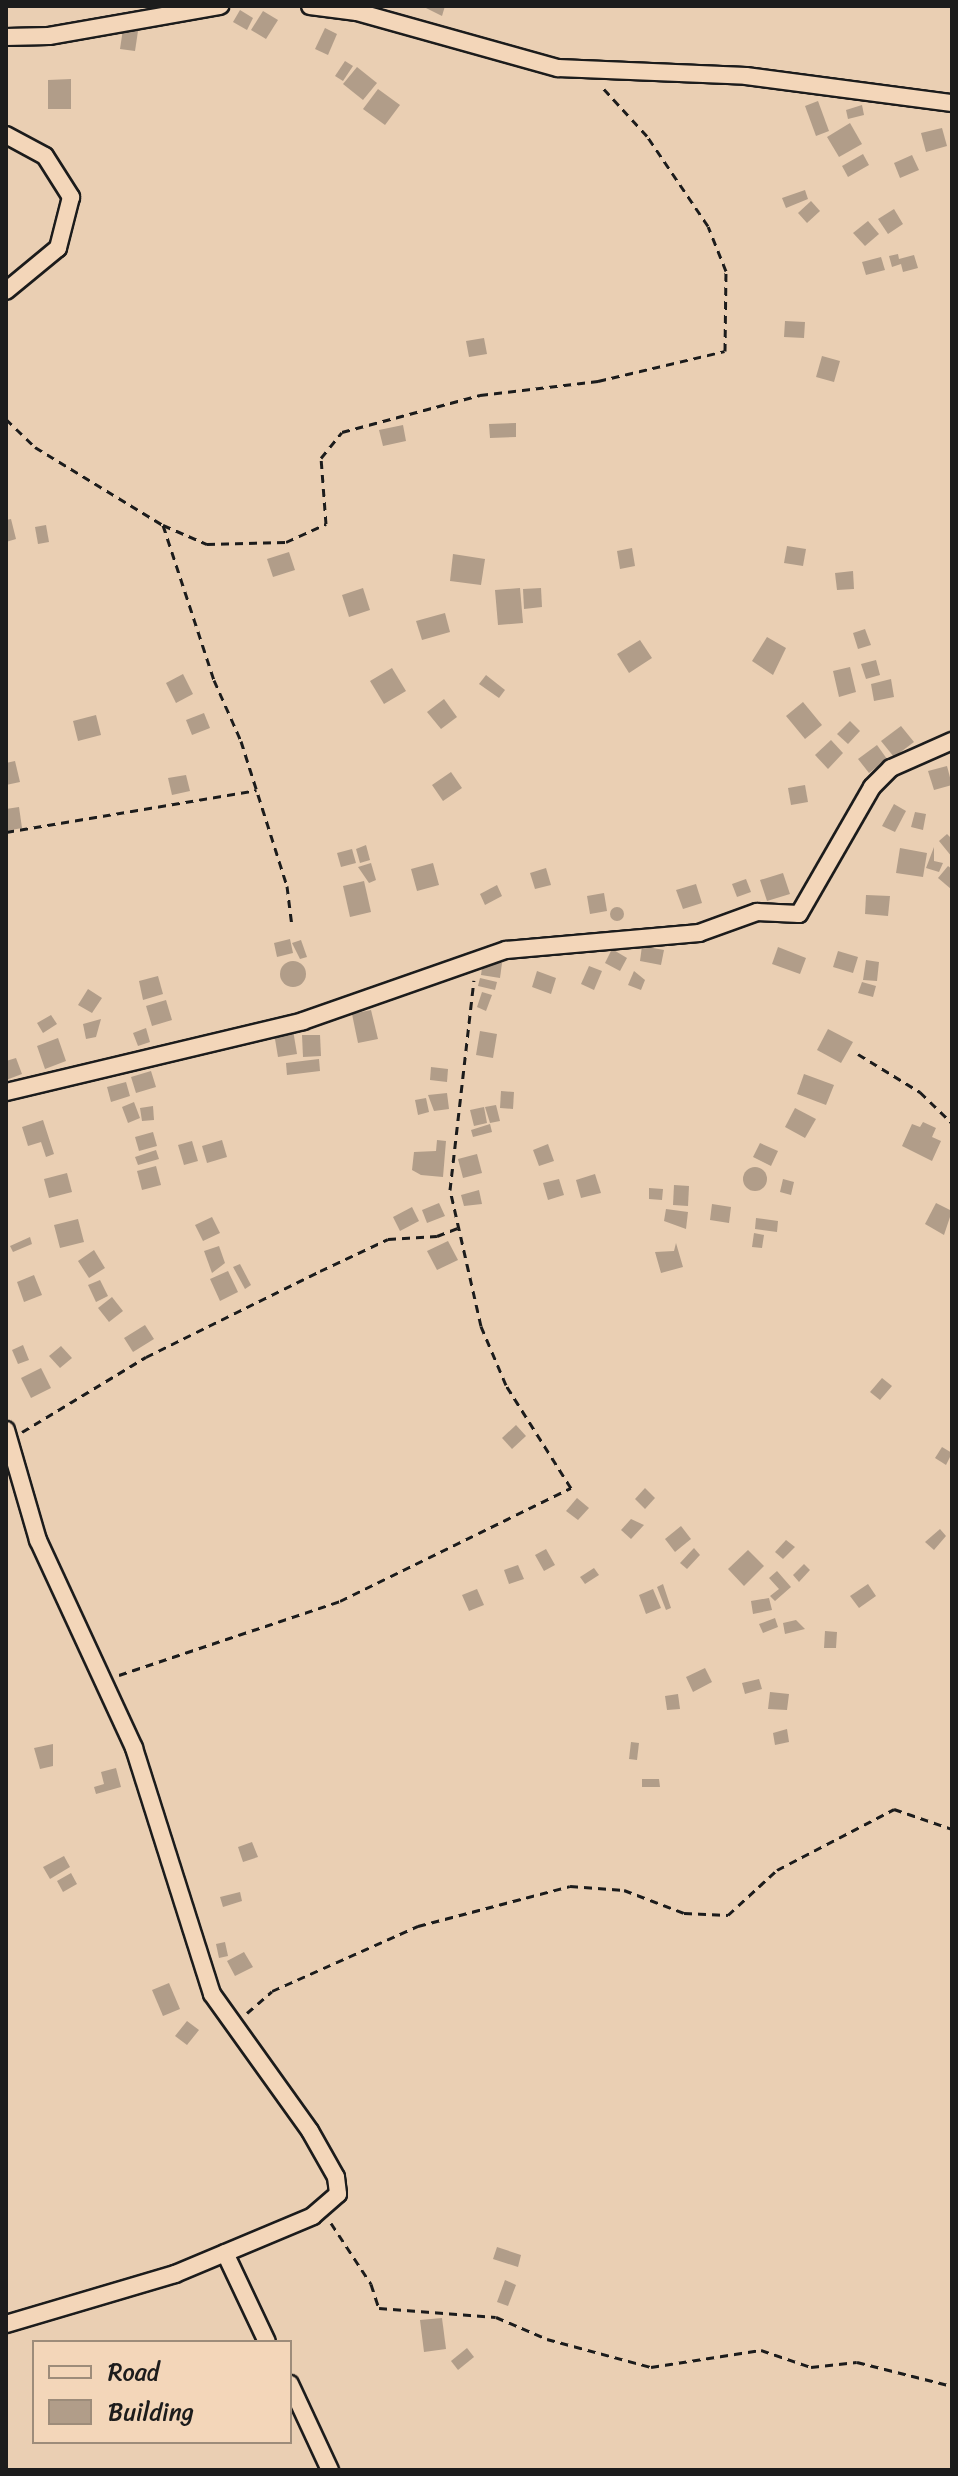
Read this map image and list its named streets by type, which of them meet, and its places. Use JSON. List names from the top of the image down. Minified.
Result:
{"legend":["Road","Building"]}
